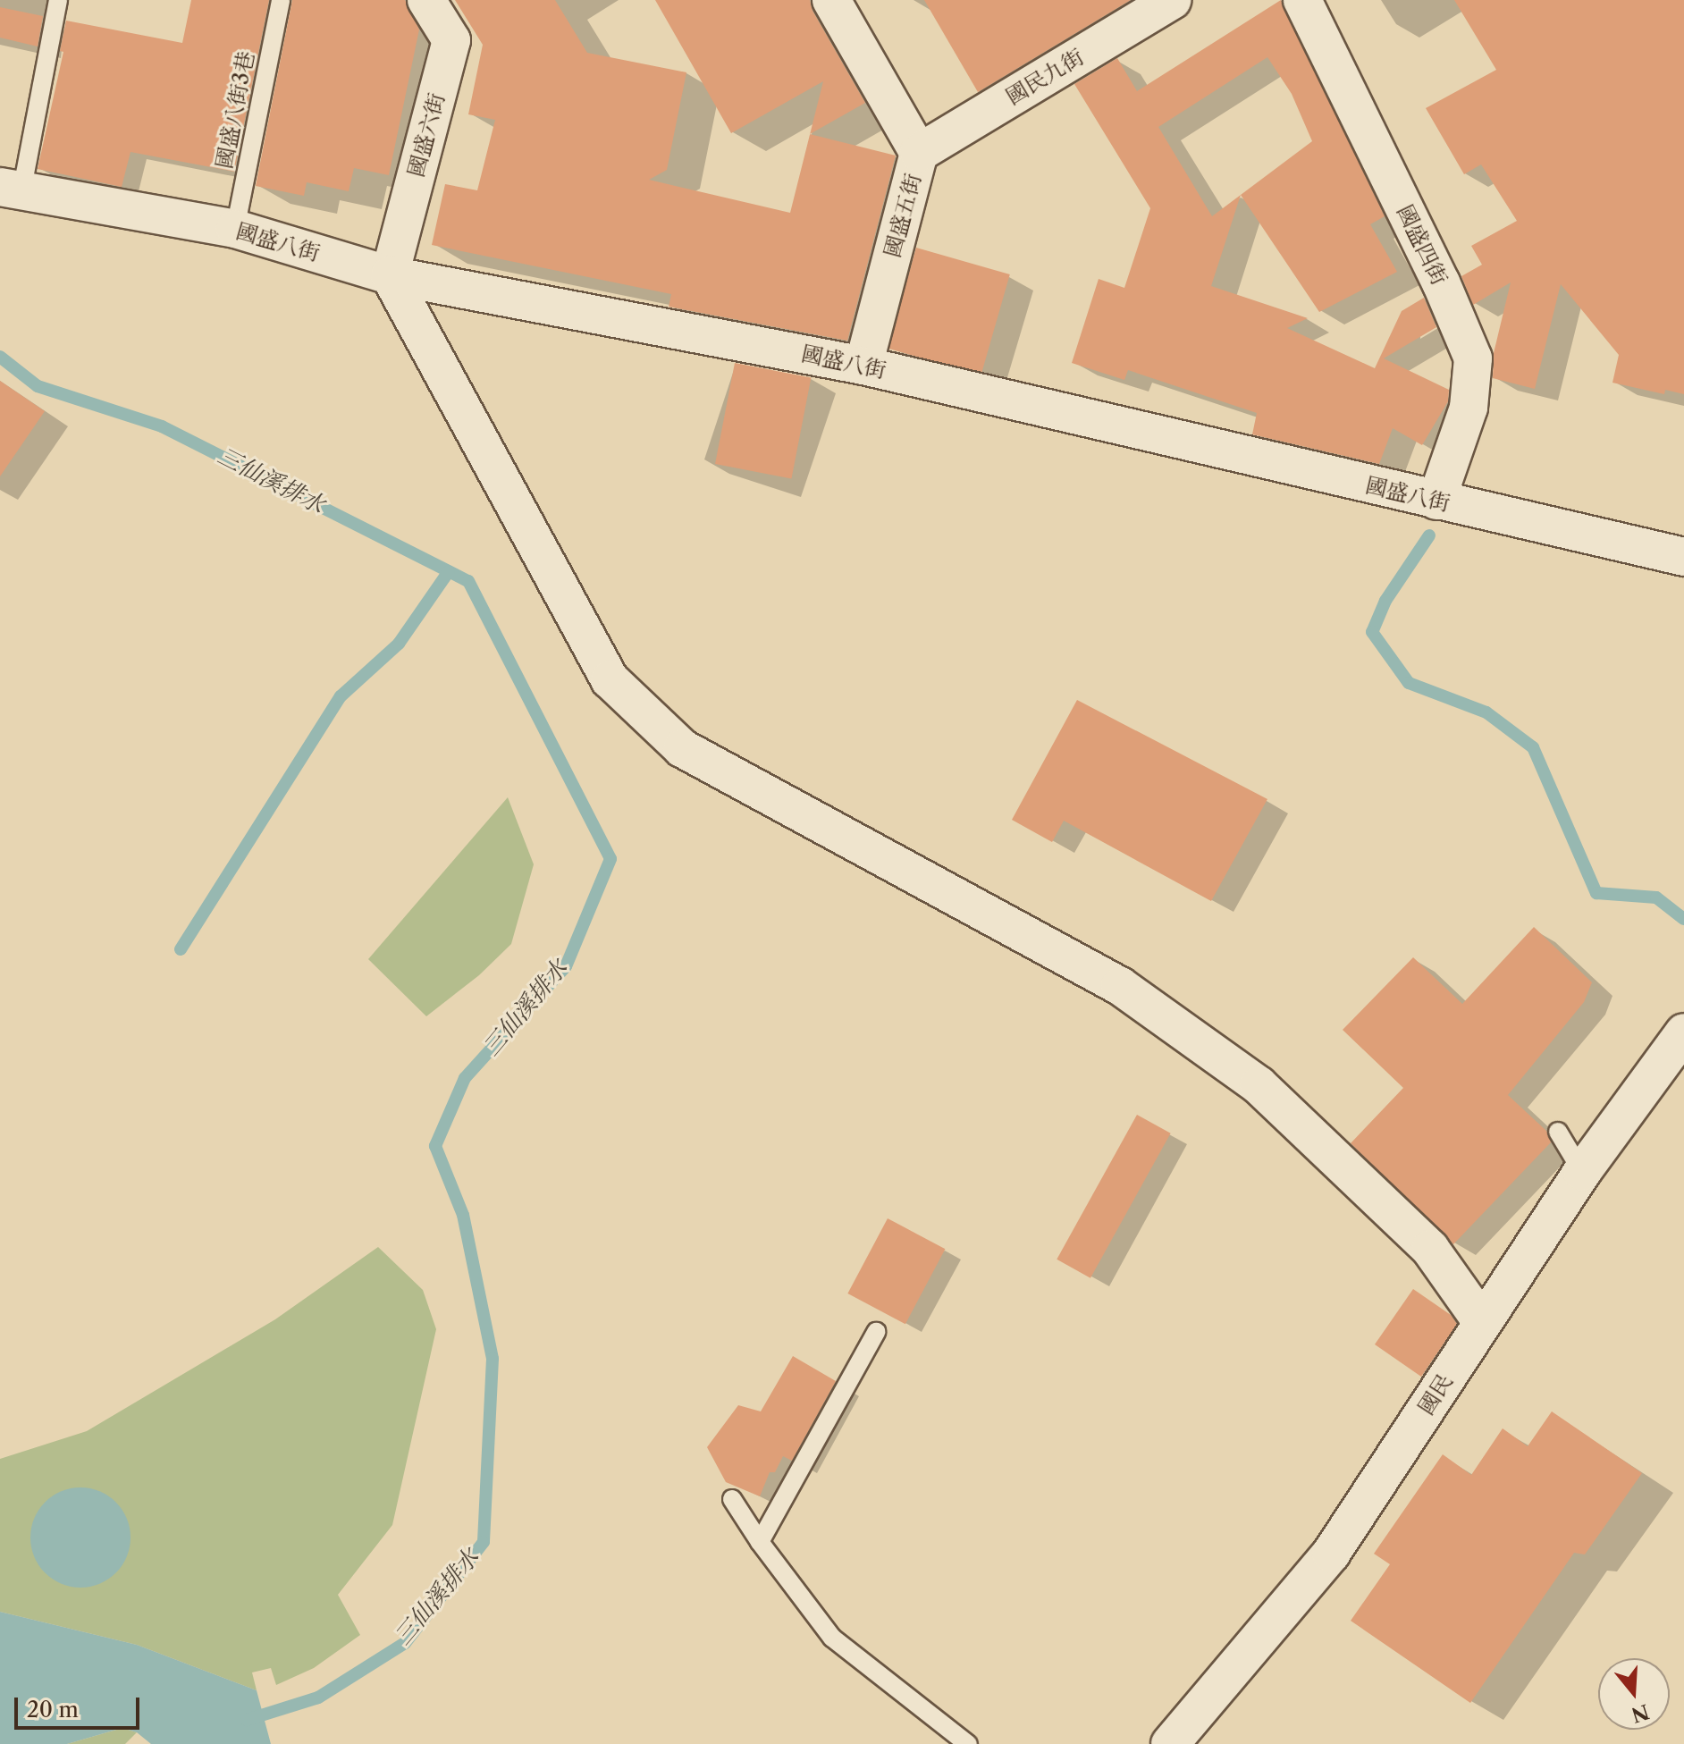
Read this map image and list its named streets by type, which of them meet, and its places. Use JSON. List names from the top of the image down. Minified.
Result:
{"streets":{"street":["國民九街","國盛六街","國盛五街","國盛八街","國盛四街","國民"],"lane":["國盛八街3巷"]},"crossings":[["國民九街","國盛五街"],["國盛八街3巷","國盛八街"],["國盛六街","國盛八街"],["國盛五街","國盛八街"],["國盛八街","國盛四街"]],"water":["三仙溪排水"],"scale_bar":"20 m","north":"bottom"}
